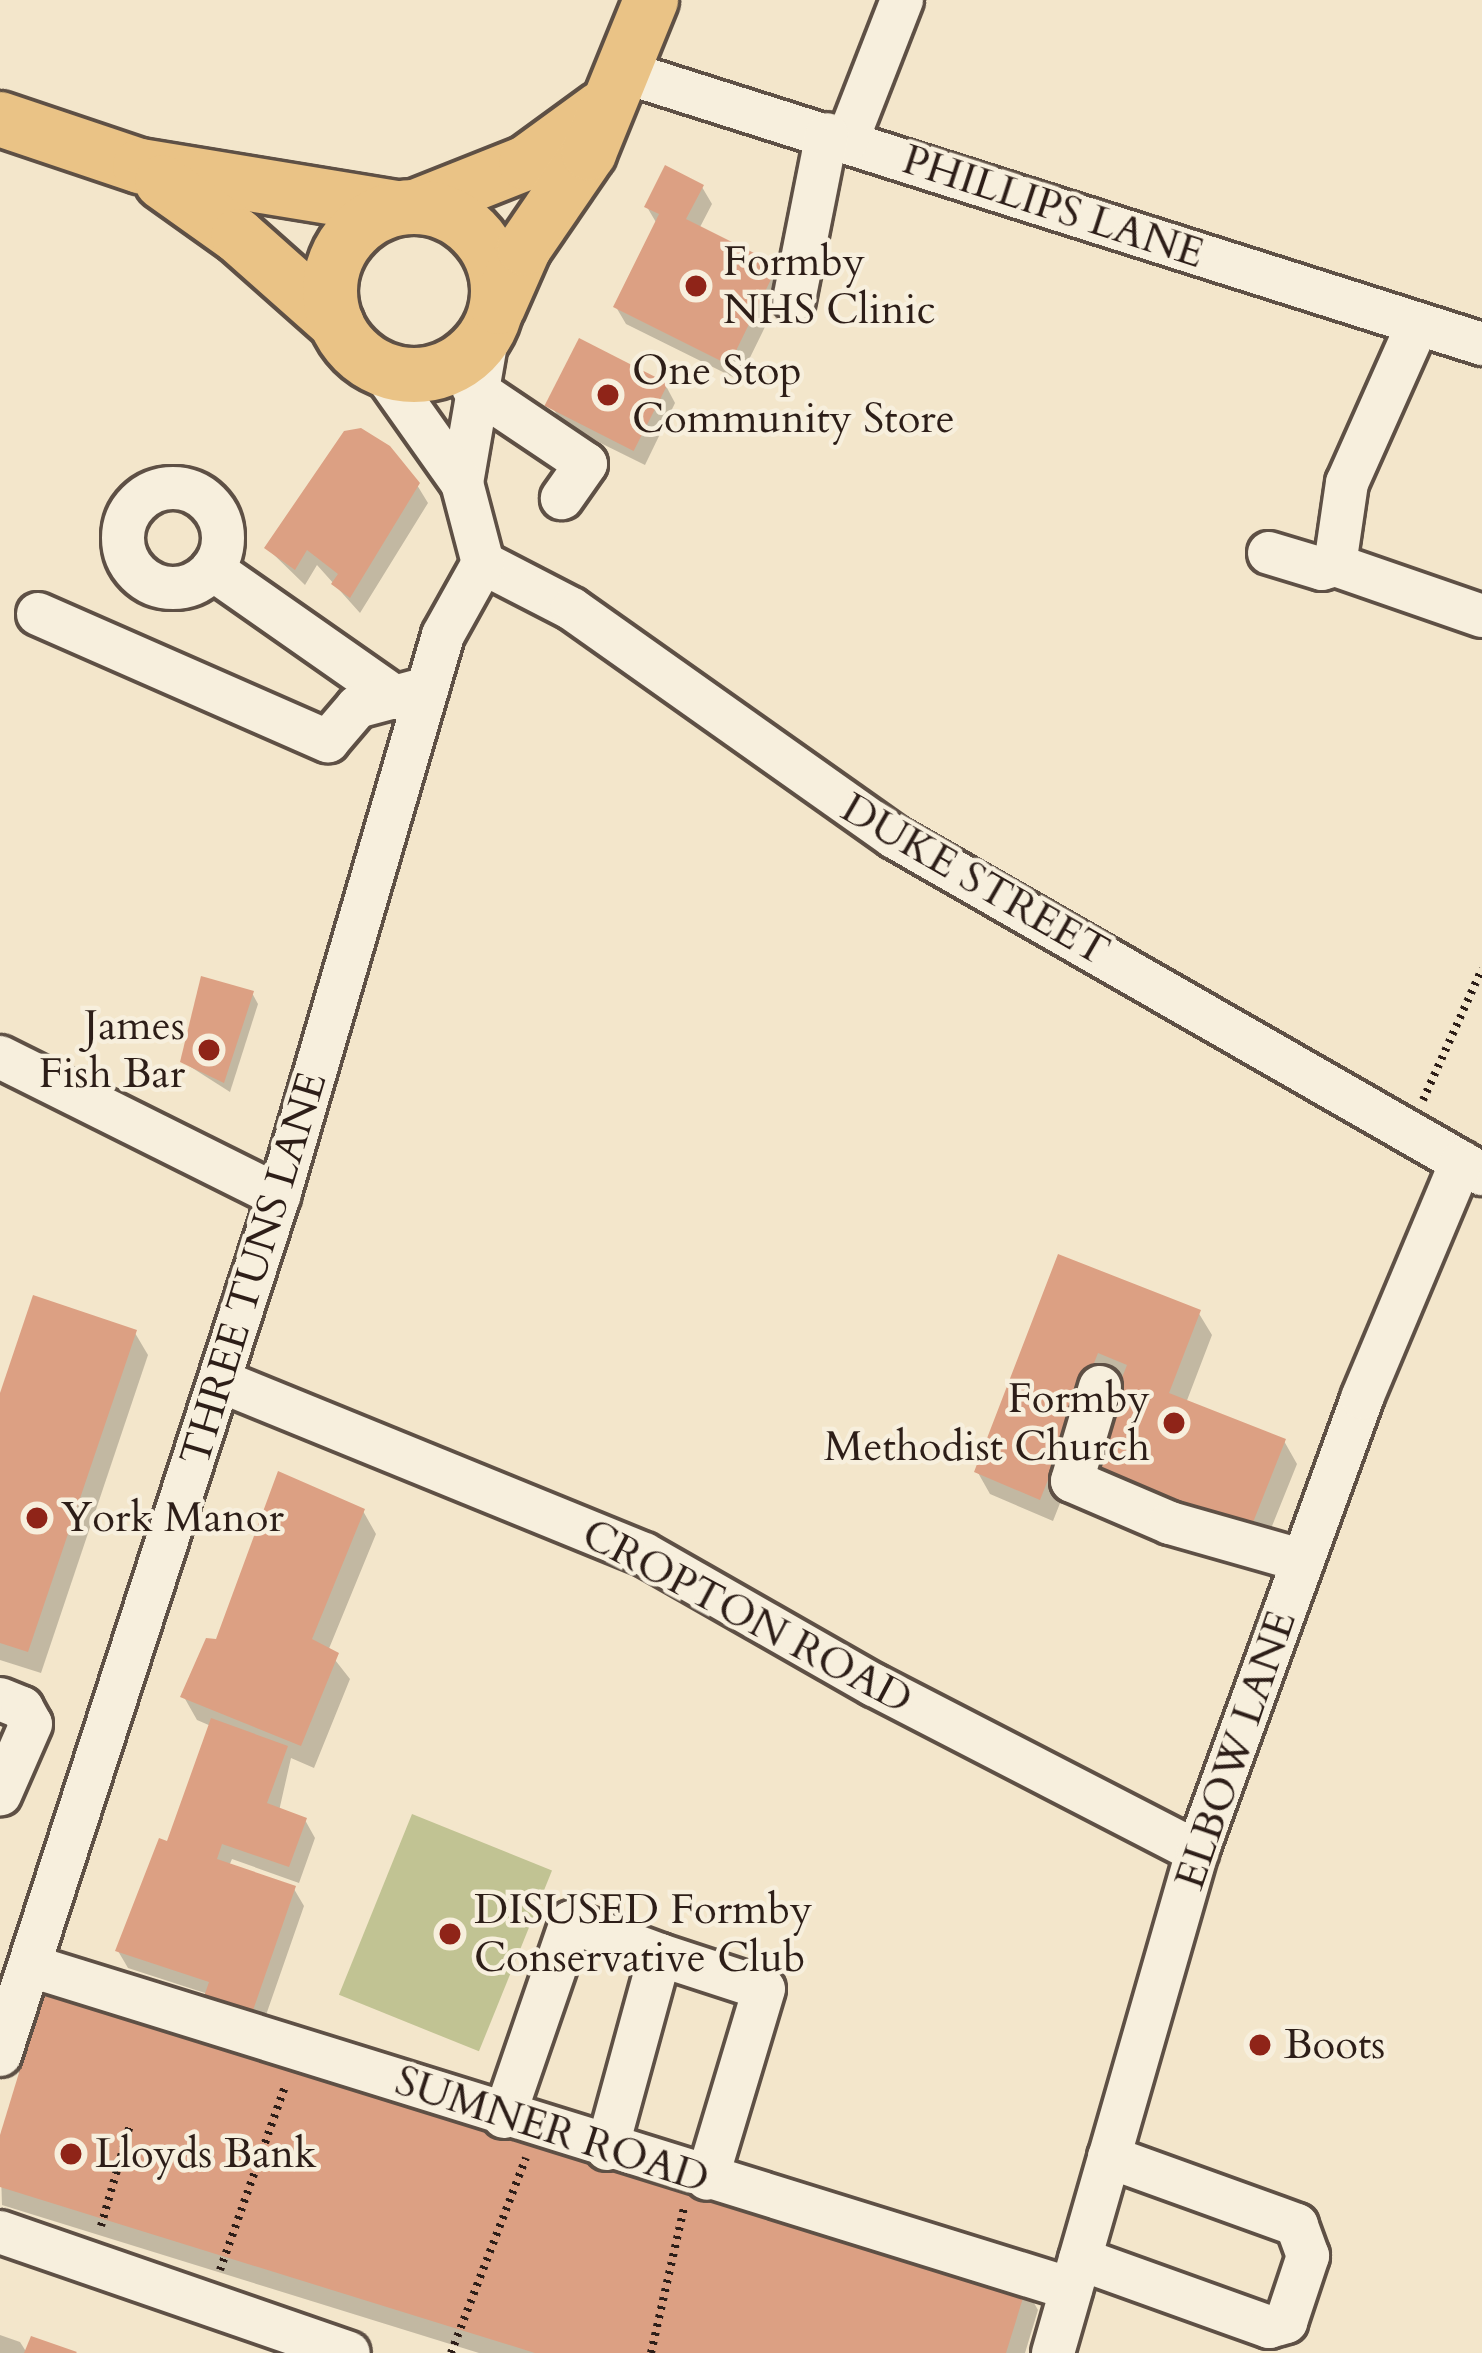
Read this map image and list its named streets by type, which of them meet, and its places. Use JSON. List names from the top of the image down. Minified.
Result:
{"streets":{"street":["PHILLIPS LANE","DUKE STREET","THREE TUNS LANE","CROPTON ROAD","ELBOW LANE","SUMNER ROAD"]},"crossings":[["DUKE STREET","THREE TUNS LANE"],["DUKE STREET","ELBOW LANE"],["THREE TUNS LANE","CROPTON ROAD"],["THREE TUNS LANE","SUMNER ROAD"],["CROPTON ROAD","ELBOW LANE"],["ELBOW LANE","SUMNER ROAD"]],"places":["Formby NHS Clinic","One Stop Community Store","James Fish Bar","Formby Methodist Church","York Manor","DISUSED Formby Conservative Club","Boots","Lloyds Bank"]}
